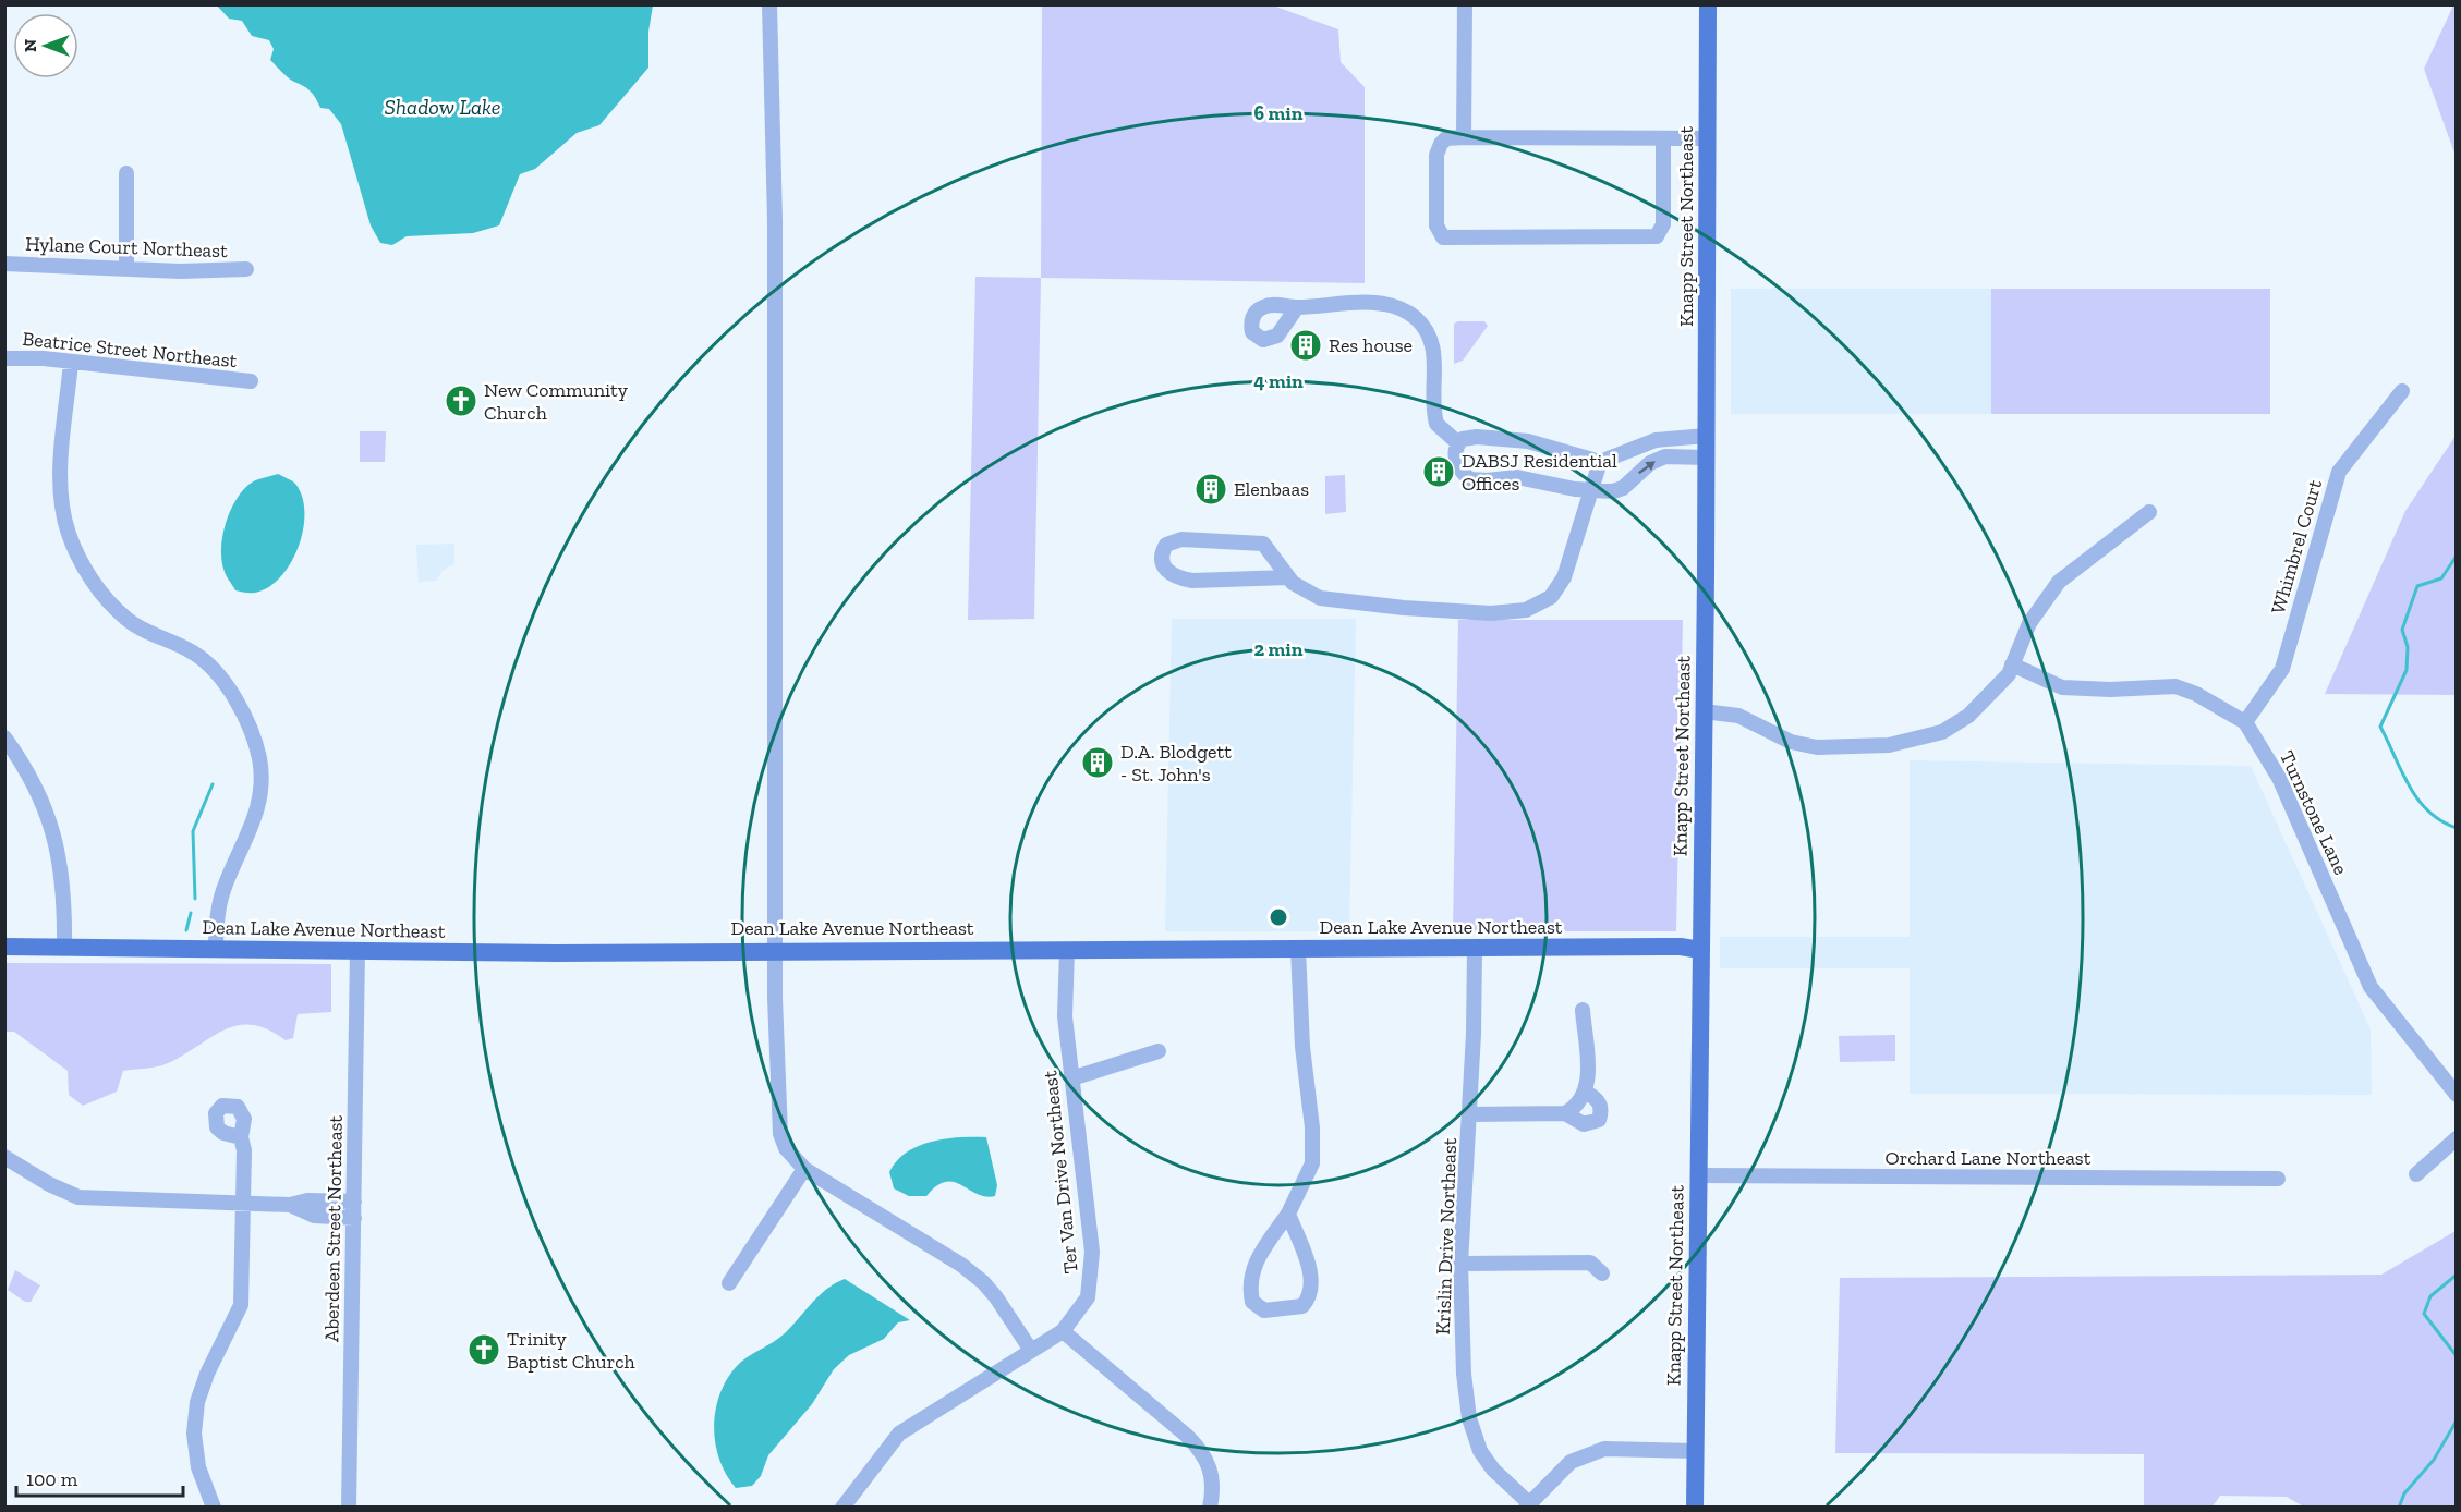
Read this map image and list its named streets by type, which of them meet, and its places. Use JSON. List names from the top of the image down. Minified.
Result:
{"streets":{"main road":["Knapp Street Northeast","Dean Lake Avenue Northeast"],"street":["Hylane Court Northeast","Beatrice Street Northeast","Whimbrel Court","Turnstone Lane","Orchard Lane Northeast","Ter Van Drive Northeast","Aberdeen Street Northeast","Krislin Drive Northeast"]},"crossings":[["Knapp Street Northeast","Dean Lake Avenue Northeast"],["Knapp Street Northeast","Orchard Lane Northeast"],["Whimbrel Court","Turnstone Lane"],["Dean Lake Avenue Northeast","Ter Van Drive Northeast"],["Dean Lake Avenue Northeast","Aberdeen Street Northeast"],["Dean Lake Avenue Northeast","Krislin Drive Northeast"]],"water":["Shadow Lake"],"places":{"building":["Res house","DABSJ Residential Offices","Elenbaas","D.A. Blodgett - St. John's"],"church":["New Community Church","Trinity Baptist Church"]},"scale_bar":"100 m","north":"left","rings":["6 min","4 min","2 min"]}
